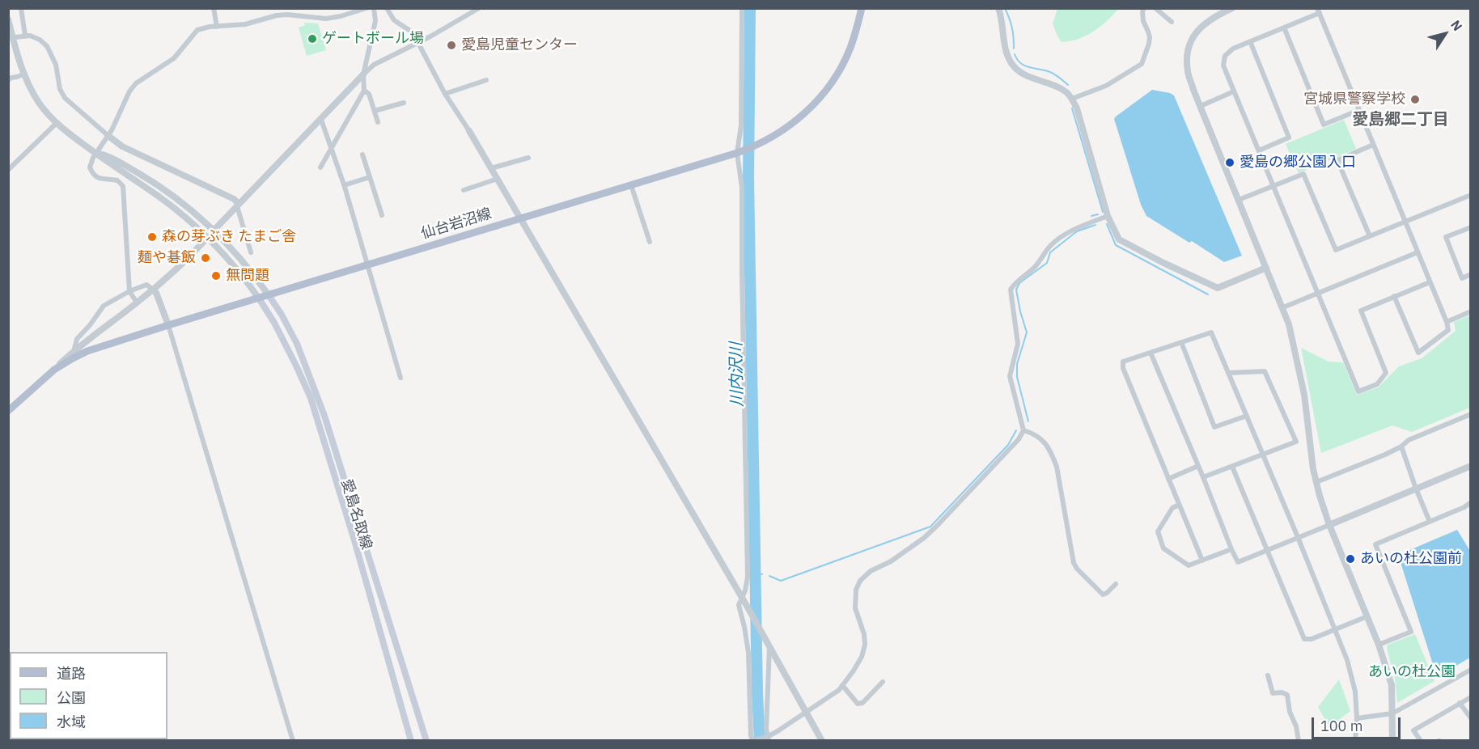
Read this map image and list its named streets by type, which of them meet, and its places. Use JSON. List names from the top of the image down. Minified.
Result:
{"streets":{"main road":["仙台岩沼線","愛島名取線"]},"crossings":[["仙台岩沼線","愛島名取線"]],"districts":["愛島郷二丁目"],"water":["川内沢川"],"parks":["あいの杜公園"],"places":["ゲートボール場","愛島児童センター","宮城県警察学校","愛島の郷公園入口","森の芽ぶき たまご舎","麺や碁飯","無問題","あいの杜公園前"],"legend":["道路","公園","水域"],"scale_bar":"100 m","north":"top right"}
